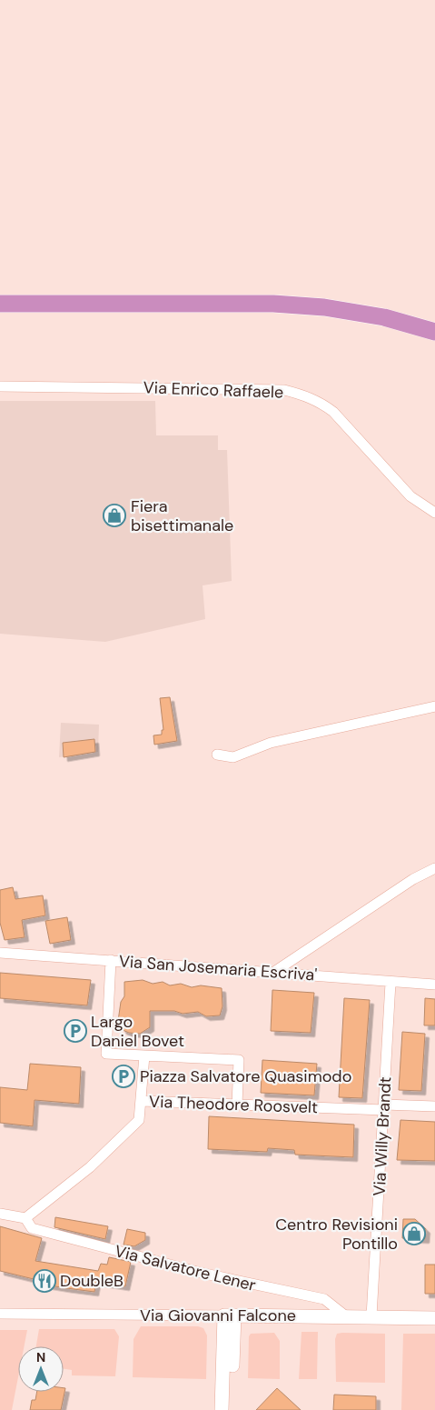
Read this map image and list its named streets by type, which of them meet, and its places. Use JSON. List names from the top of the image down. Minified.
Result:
{"streets":{"street":["Via Enrico Raffaele","Via San Josemaria Escriva'","Via Theodore Roosvelt","Via Willy Brandt","Via Salvatore Lener","Via Giovanni Falcone"]},"crossings":[["Via San Josemaria Escriva'","Via Willy Brandt"],["Via Theodore Roosvelt","Via Willy Brandt"],["Via Theodore Roosvelt","Via Salvatore Lener"],["Via Willy Brandt","Via Giovanni Falcone"],["Via Salvatore Lener","Via Giovanni Falcone"]],"places":{"shop":["Fiera bisettimanale","Centro Revisioni Pontillo"],"parking":["Largo Daniel Bovet","Piazza Salvatore Quasimodo"],"restaurant":["DoubleB"]},"north":"top"}
